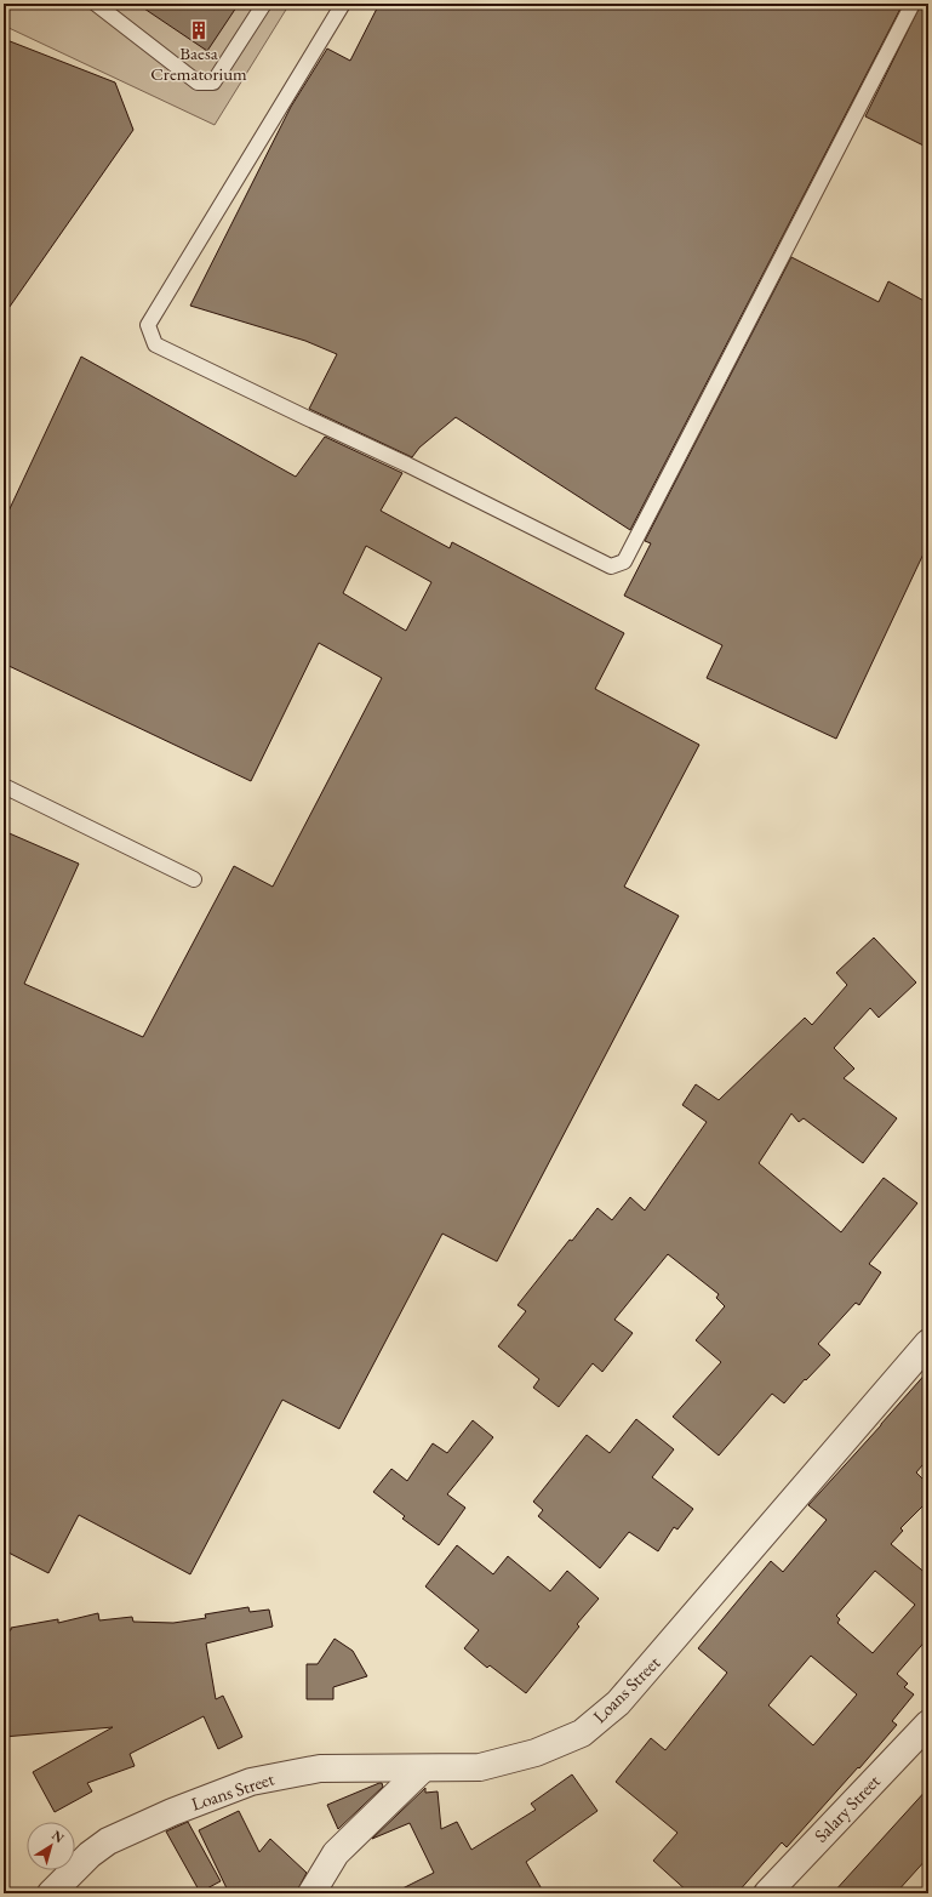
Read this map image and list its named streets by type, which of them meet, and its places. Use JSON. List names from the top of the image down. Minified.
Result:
{"streets":{"street":["Loans Street","Salary Street"]},"places":{"building":["Baesa Crematorium"]},"north":"top right"}
